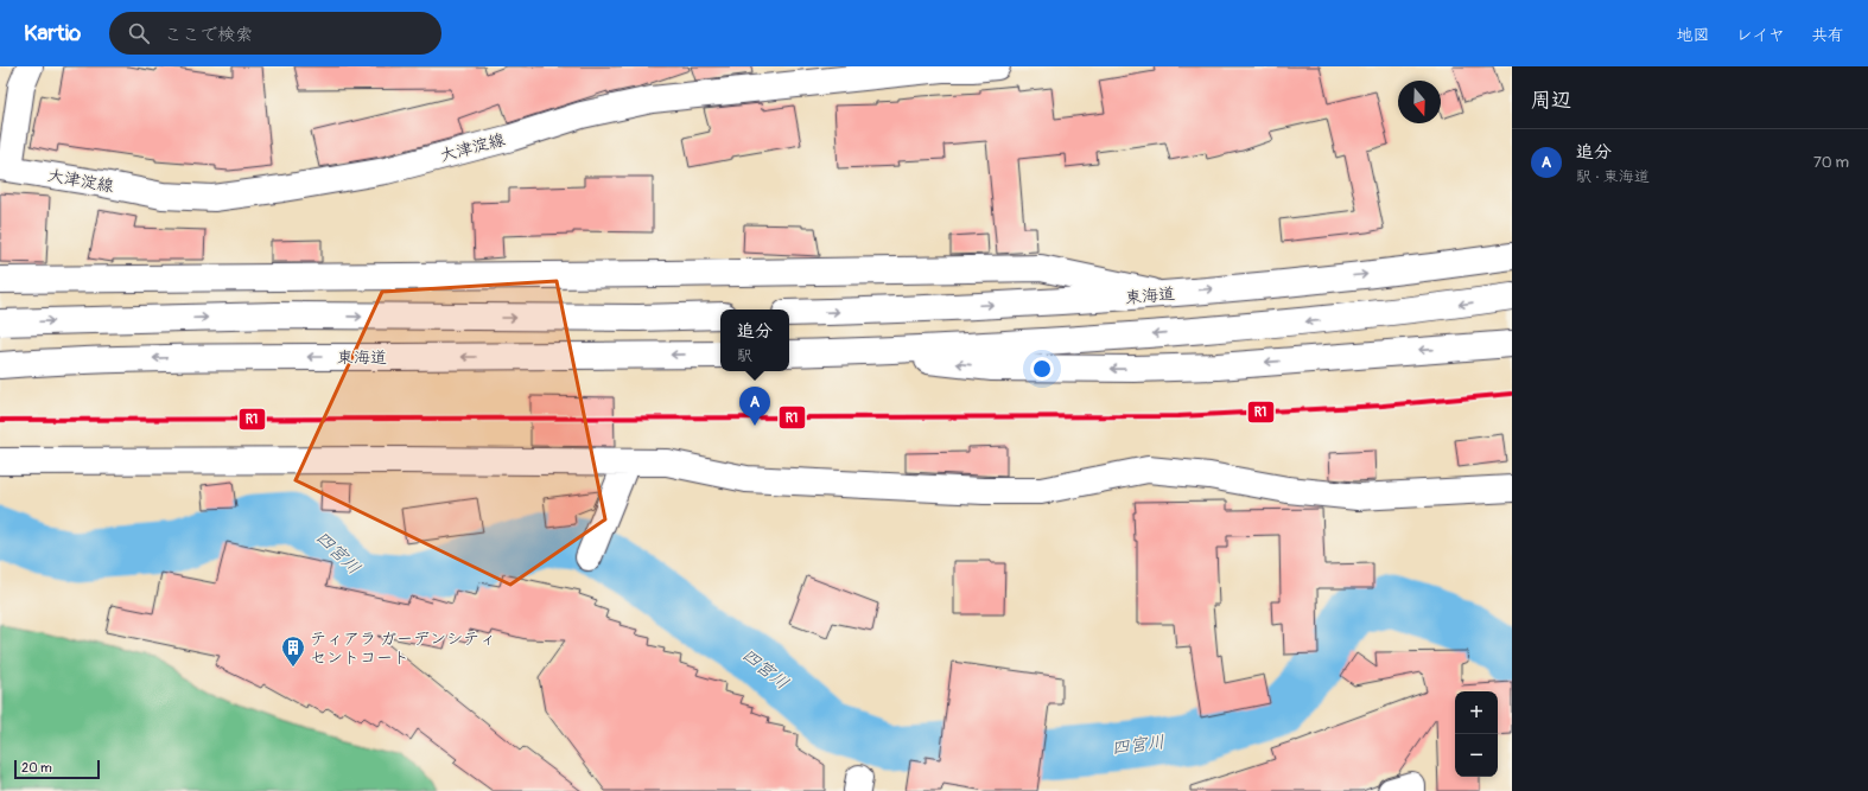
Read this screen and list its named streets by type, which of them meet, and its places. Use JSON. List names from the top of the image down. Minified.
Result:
{"streets":{"main road":["大津淀線","東海道"]},"water":["四宮川"],"places":{"building":["ティアラ ガーデンシティ セントコート"]},"lines":["transit line R1"],"scale_bar":"20 m","north":"bottom","page":{"header":"Kartio","search":"ここで検索","nav":["地図","レイヤ","共有"],"heading":"周辺","list":[{"mark":"A","name":"追分","note":"駅 · 東海道","value":"70 m"}],"popup":["追分","駅"],"pins":"A","map_buttons":["+","−"],"scale":"20 m"}}
